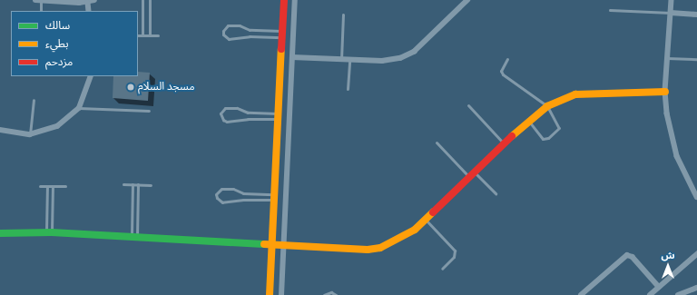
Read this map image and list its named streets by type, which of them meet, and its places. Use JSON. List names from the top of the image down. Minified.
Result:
{"places":["مسجد السلام"],"legend":["سالك","بطيء","مزدحم"],"north":"top"}
